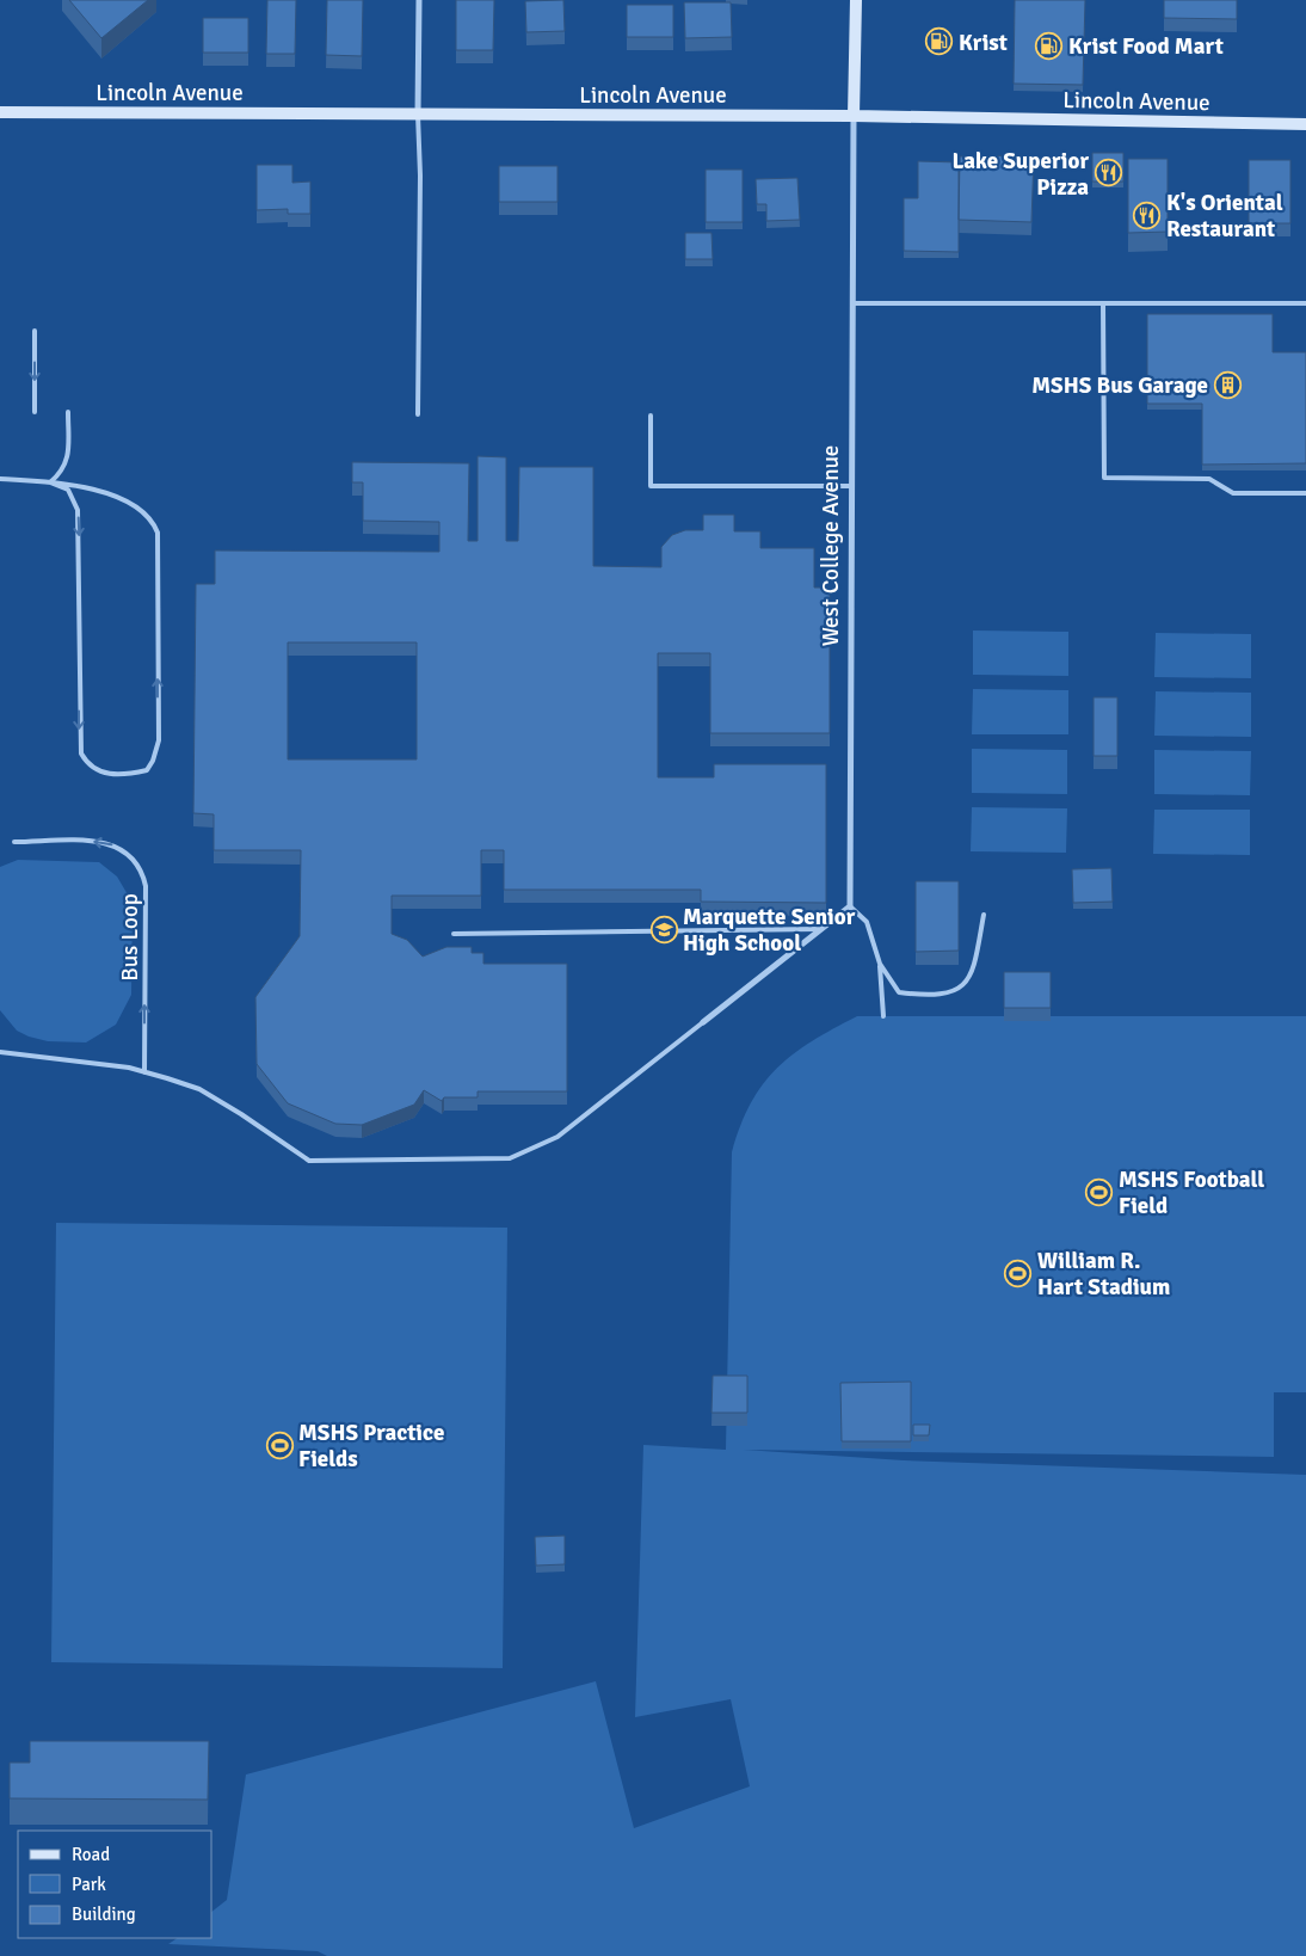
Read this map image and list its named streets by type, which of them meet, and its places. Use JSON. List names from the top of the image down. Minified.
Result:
{"streets":{"street":["Lincoln Avenue","West College Avenue"],"lane":["Bus Loop"]},"crossings":[["Lincoln Avenue","West College Avenue"]],"places":{"fuel station":["Krist","Krist Food Mart"],"restaurant":["Lake Superior Pizza","K's Oriental Restaurant"],"building":["MSHS Bus Garage"],"school or university":["Marquette Senior High School"],"sports":["MSHS Football Field","William R. Hart Stadium","MSHS Practice Fields"]},"legend":["Road","Park","Building"]}
